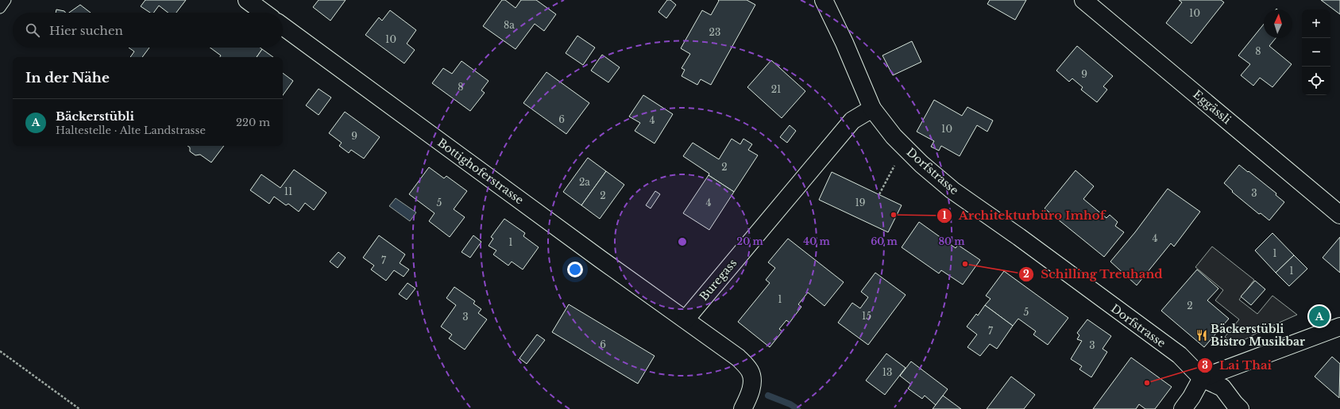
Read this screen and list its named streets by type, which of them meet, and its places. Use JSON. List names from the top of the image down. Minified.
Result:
{"streets":{"street":["Eggässli","Bottighoferstrasse","Dorfstrasse","Buregass"]},"crossings":[["Bottighoferstrasse","Buregass"],["Dorfstrasse","Buregass"]],"places":{"other":["Architekturbüro Imhof","Schilling Treuhand","Lai Thai"],"restaurant":["Bäckerstübli Bistro Musikbar"]},"house_numbers":["10","8a","23","10","8","9","8","21","6","4","10","9","2","2a","11","3","2","5","4","19","4","1","1","7","1","1","2","5","15","3","7","6","3","13"],"north":"top","page":{"map_buttons":["+","−"],"search":"Hier suchen","heading":"In der Nähe","list":[{"mark":"A","name":"Bäckerstübli","note":"Haltestelle · Alte Landstrasse","value":"220 m"}],"pins":"A"},"rings":["20 m","40 m","60 m","80 m"]}
